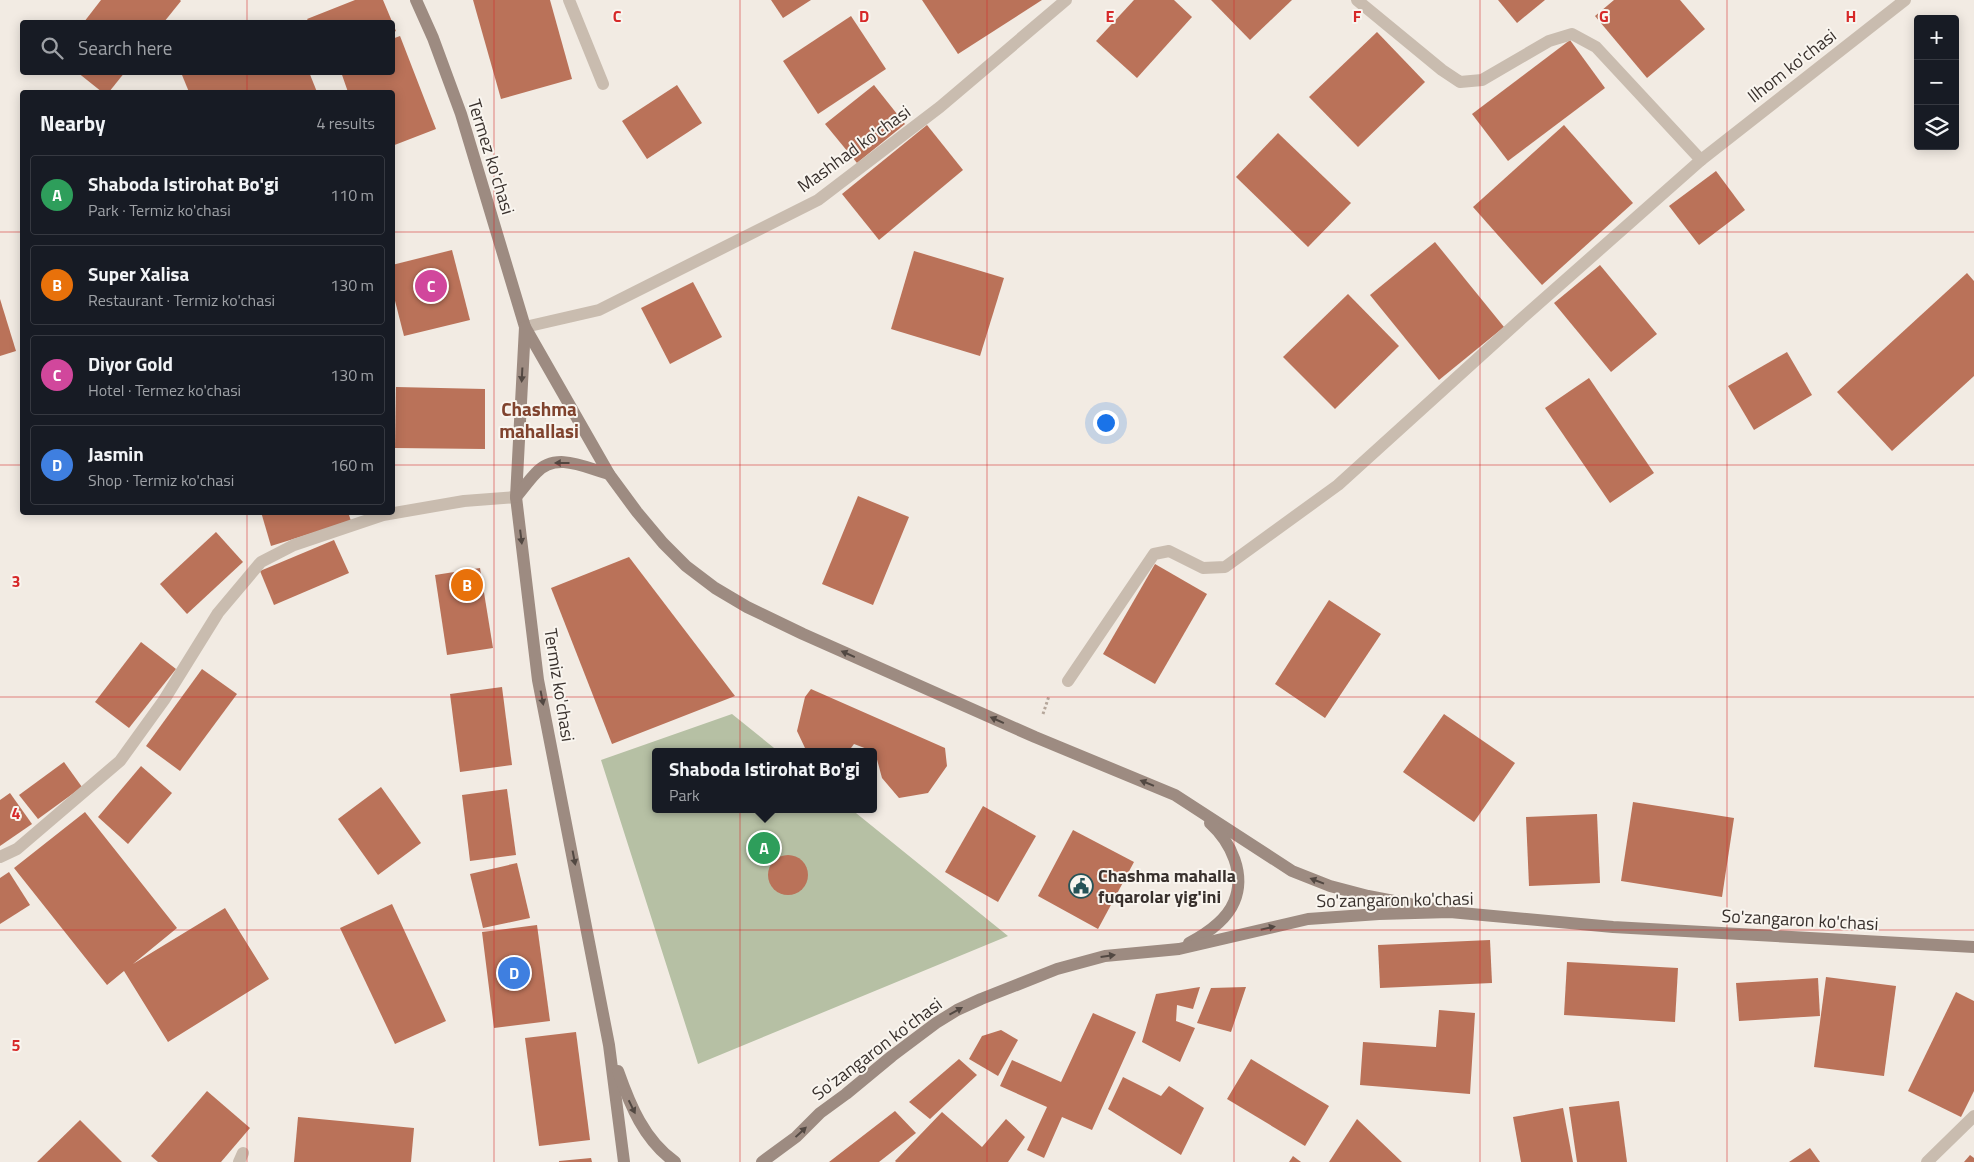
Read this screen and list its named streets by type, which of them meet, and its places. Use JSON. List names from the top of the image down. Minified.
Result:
{"streets":{"main road":["Termez ko'chasi","Termiz ko'chasi","So'zangaron ko'chasi"],"street":["Ilhom ko'chasi","Mashhad ko'chasi"]},"crossings":[["Mashhad ko'chasi","Termez ko'chasi"],["Mashhad ko'chasi","Termiz ko'chasi"],["Termez ko'chasi","Termiz ko'chasi"]],"one_way":["Termiz ko'chasi","So'zangaron ko'chasi"],"districts":["Chashma mahallasi"],"places":{"public building":["Chashma mahalla fuqarolar yig'ini"]},"page":{"map_buttons":["+","−"],"search":"Search here","heading":["Nearby","4 results"],"list":[{"mark":"A","name":"Shaboda Istirohat Bo'gi","note":"Park · Termiz ko'chasi","value":"110 m"},{"mark":"B","name":"Super Xalisa","note":"Restaurant · Termiz ko'chasi","value":"130 m"},{"mark":"C","name":"Diyor Gold","note":"Hotel · Termez ko'chasi","value":"130 m"},{"mark":"D","name":"Jasmin","note":"Shop · Termiz ko'chasi","value":"160 m"}],"pins":["C","B","A","D"],"popup":["Shaboda Istirohat Bo'gi","Park"]},"grid":{"columns":["C","D","E","F","G","H"],"rows":["3","4","5"]}}
